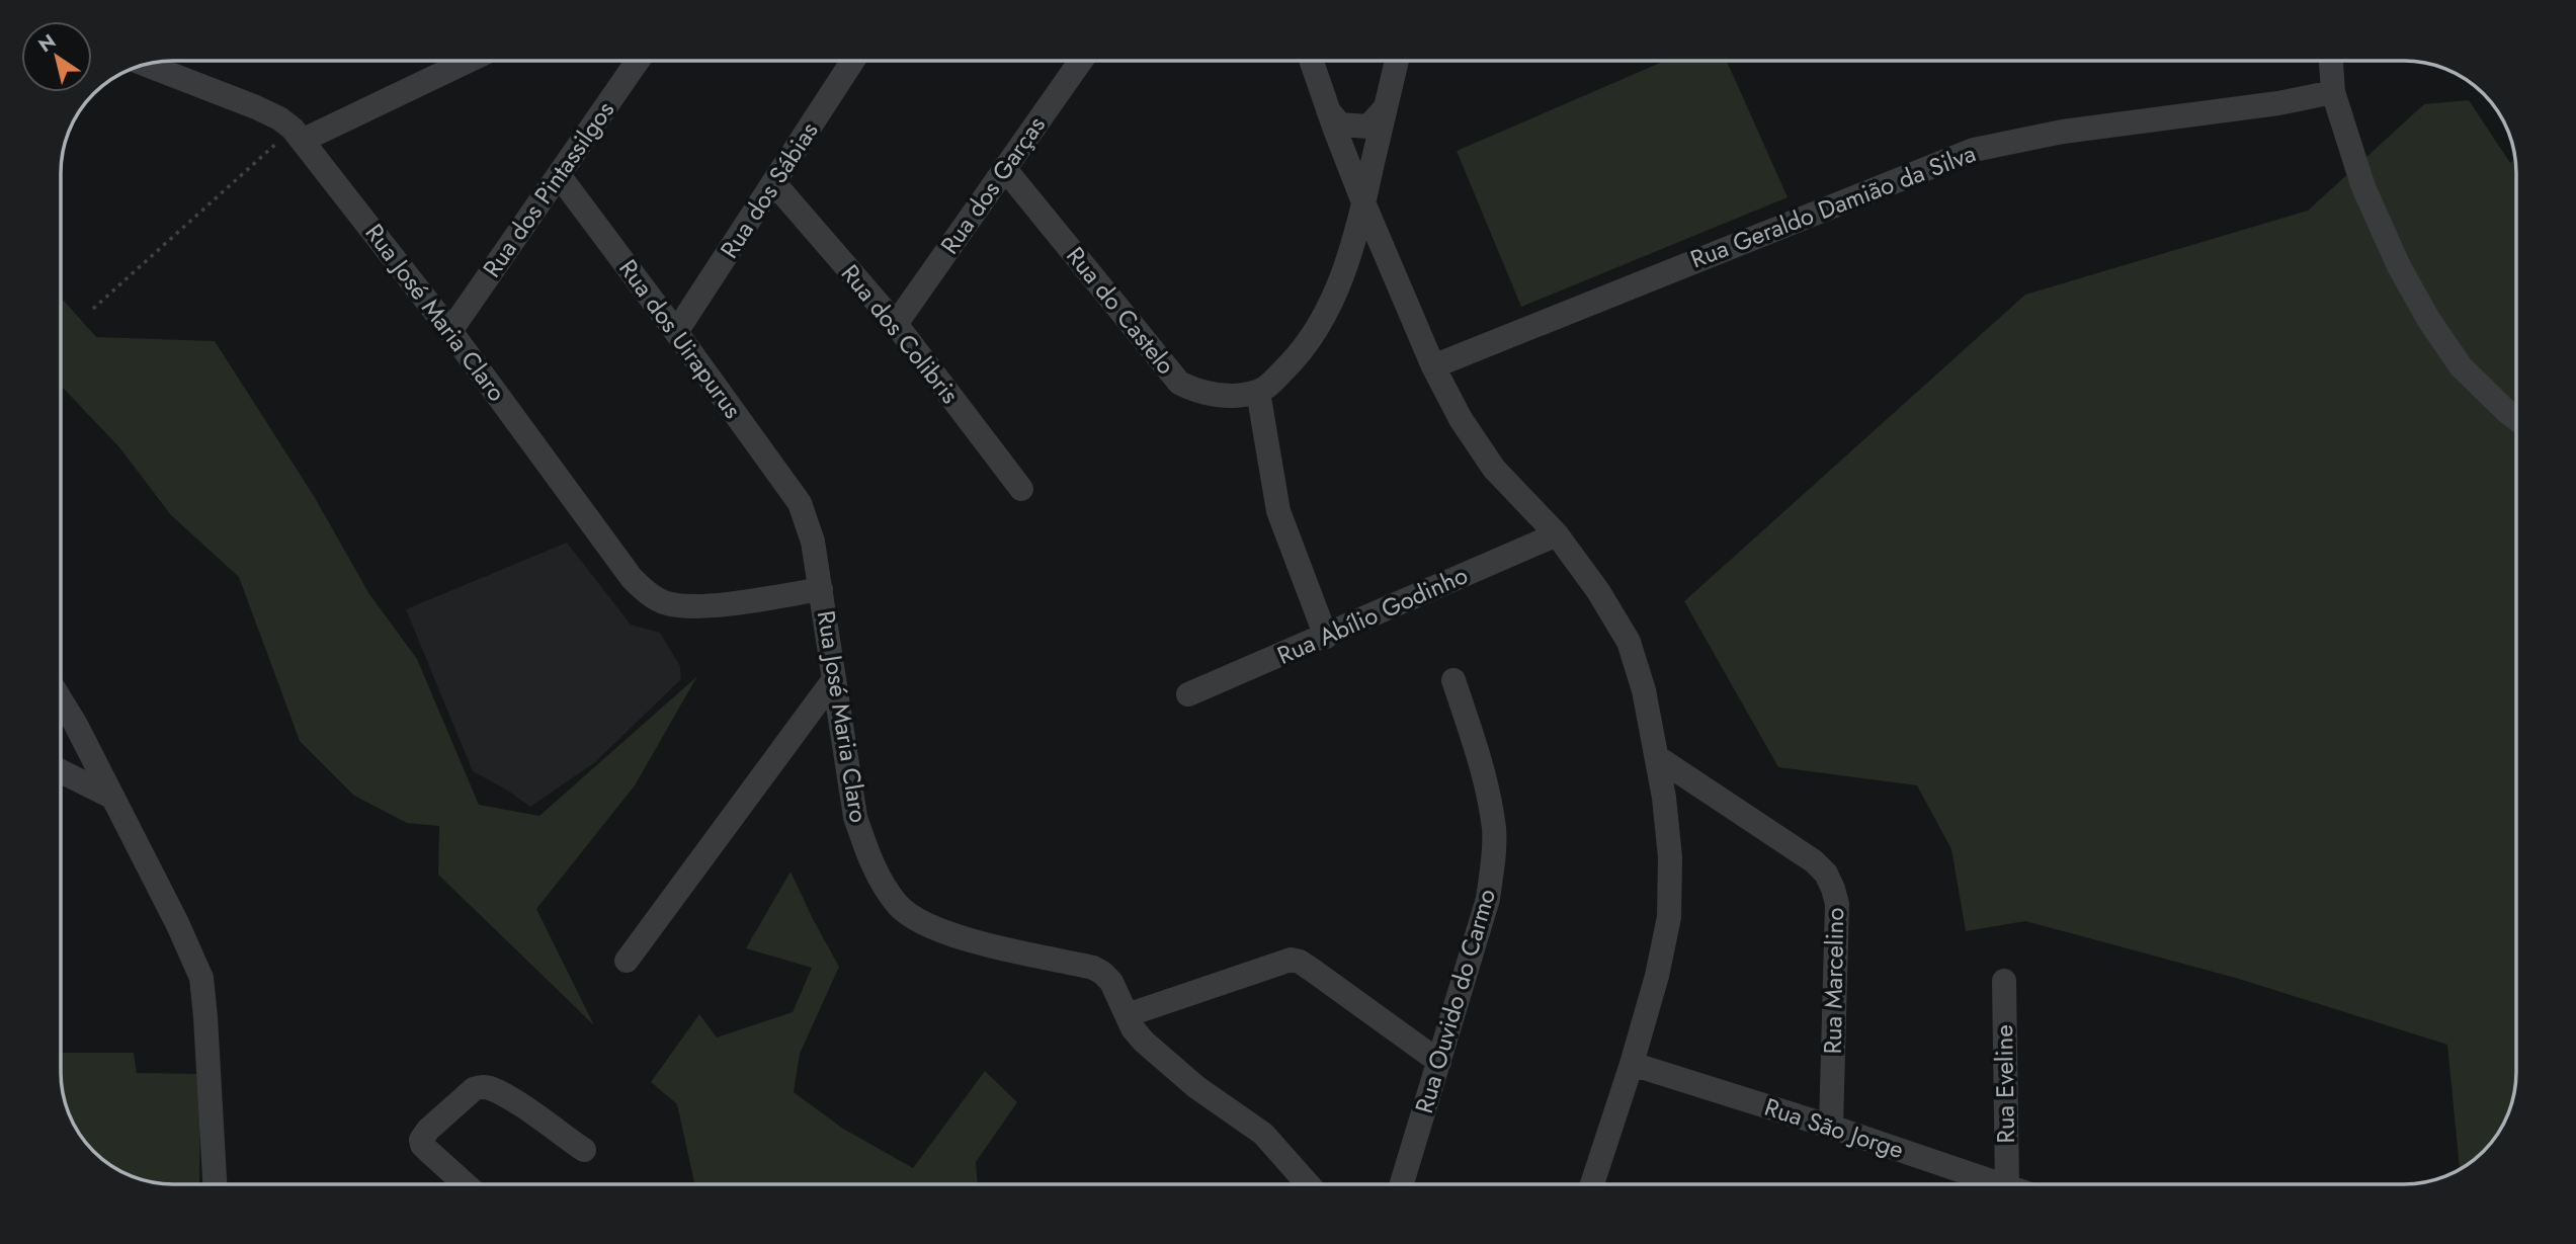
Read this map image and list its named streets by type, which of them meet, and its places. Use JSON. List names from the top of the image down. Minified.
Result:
{"streets":{"street":["Rua dos Garças","Rua dos Pintassilgos","Rua dos Sábias","Rua Geraldo Damião da Silva","Rua do Castelo","Rua José Maria Claro","Rua dos Colibris","Rua dos Uirapurus","Rua Abílio Godinho","Rua Marcelino","Rua Ouvido do Carmo","Rua Eveline","Rua São Jorge"]},"crossings":[["Rua dos Garças","Rua do Castelo"],["Rua dos Garças","Rua dos Colibris"],["Rua dos Pintassilgos","Rua José Maria Claro"],["Rua dos Pintassilgos","Rua dos Uirapurus"],["Rua dos Sábias","Rua dos Colibris"],["Rua dos Sábias","Rua dos Uirapurus"],["Rua José Maria Claro","Rua dos Uirapurus"],["Rua Marcelino","Rua São Jorge"]],"north":"top left"}
